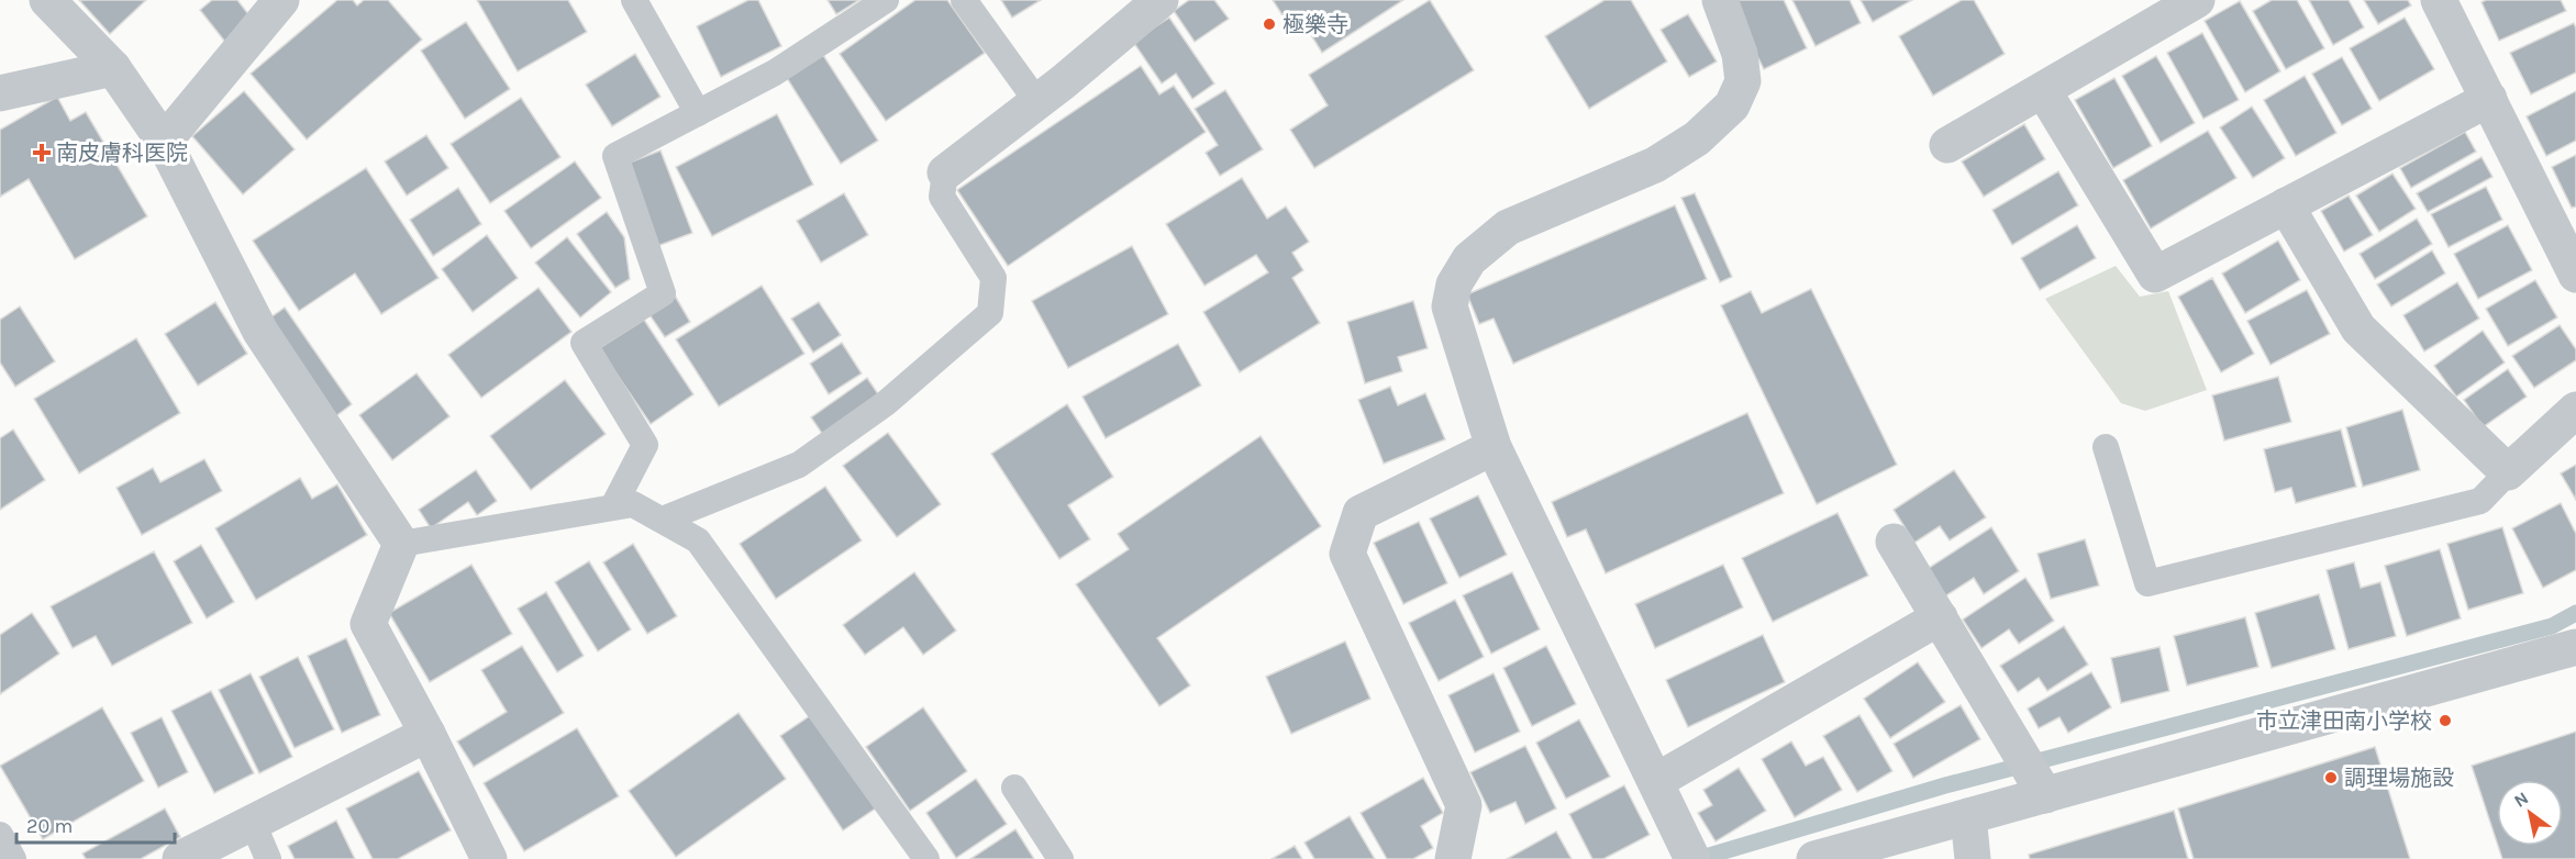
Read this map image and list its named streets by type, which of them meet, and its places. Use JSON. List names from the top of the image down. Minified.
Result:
{"places":{"other":["極樂寺","市立津田南小学校","調理場施設"],"health":["南皮膚科医院"]},"scale_bar":"20 m","north":"top left"}
